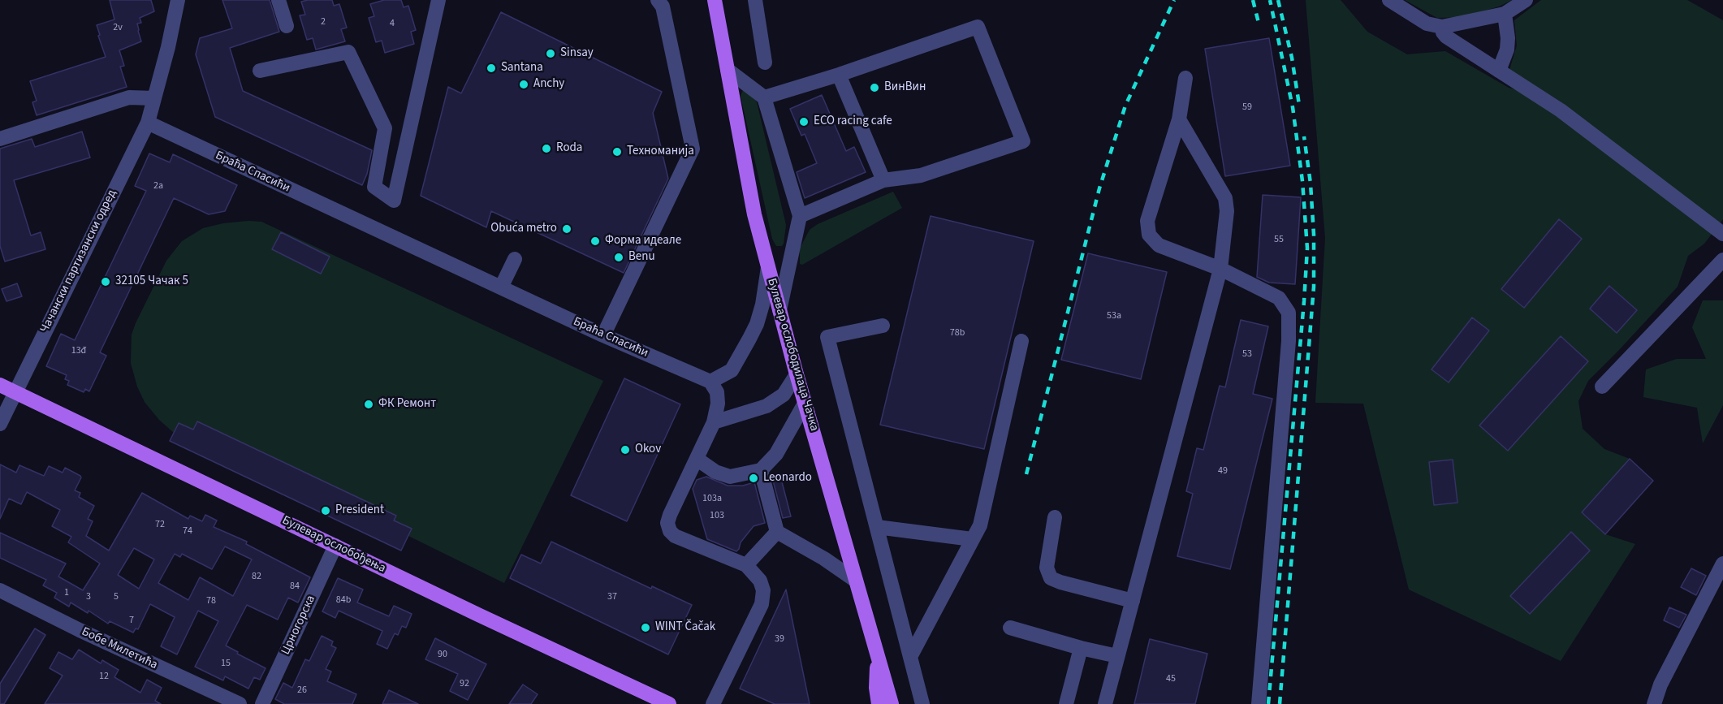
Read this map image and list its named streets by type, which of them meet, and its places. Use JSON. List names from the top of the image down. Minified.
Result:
{"streets":{"main road":["Булевар ослободилаца Чачка","Булевар ослобођења"],"street":["Браћа Спасићи","Чачански партизански одред","Црногорска","Бобе Милетића"]},"crossings":[["Браћа Спасићи","Чачански партизански одред"],["Чачански партизански одред","Булевар ослобођења"],["Булевар ослобођења","Црногорска"]],"places":["Sinsay","Santana","Anchy","ВинВин","ECO racing cafe","Roda","Техноманија","Obuća metro","Форма идеале","Benu","32105 Чачак 5","ФК Ремонт","Okov","Leonardo","President","WINT Čačak"],"house_numbers":["2","4","2v","59","2a","55","53a","78b","13đ","53","49","103a","103","72","74","82","84","1","3","5","37","84b","78","7","39","90","15","12","45","92","26"]}
